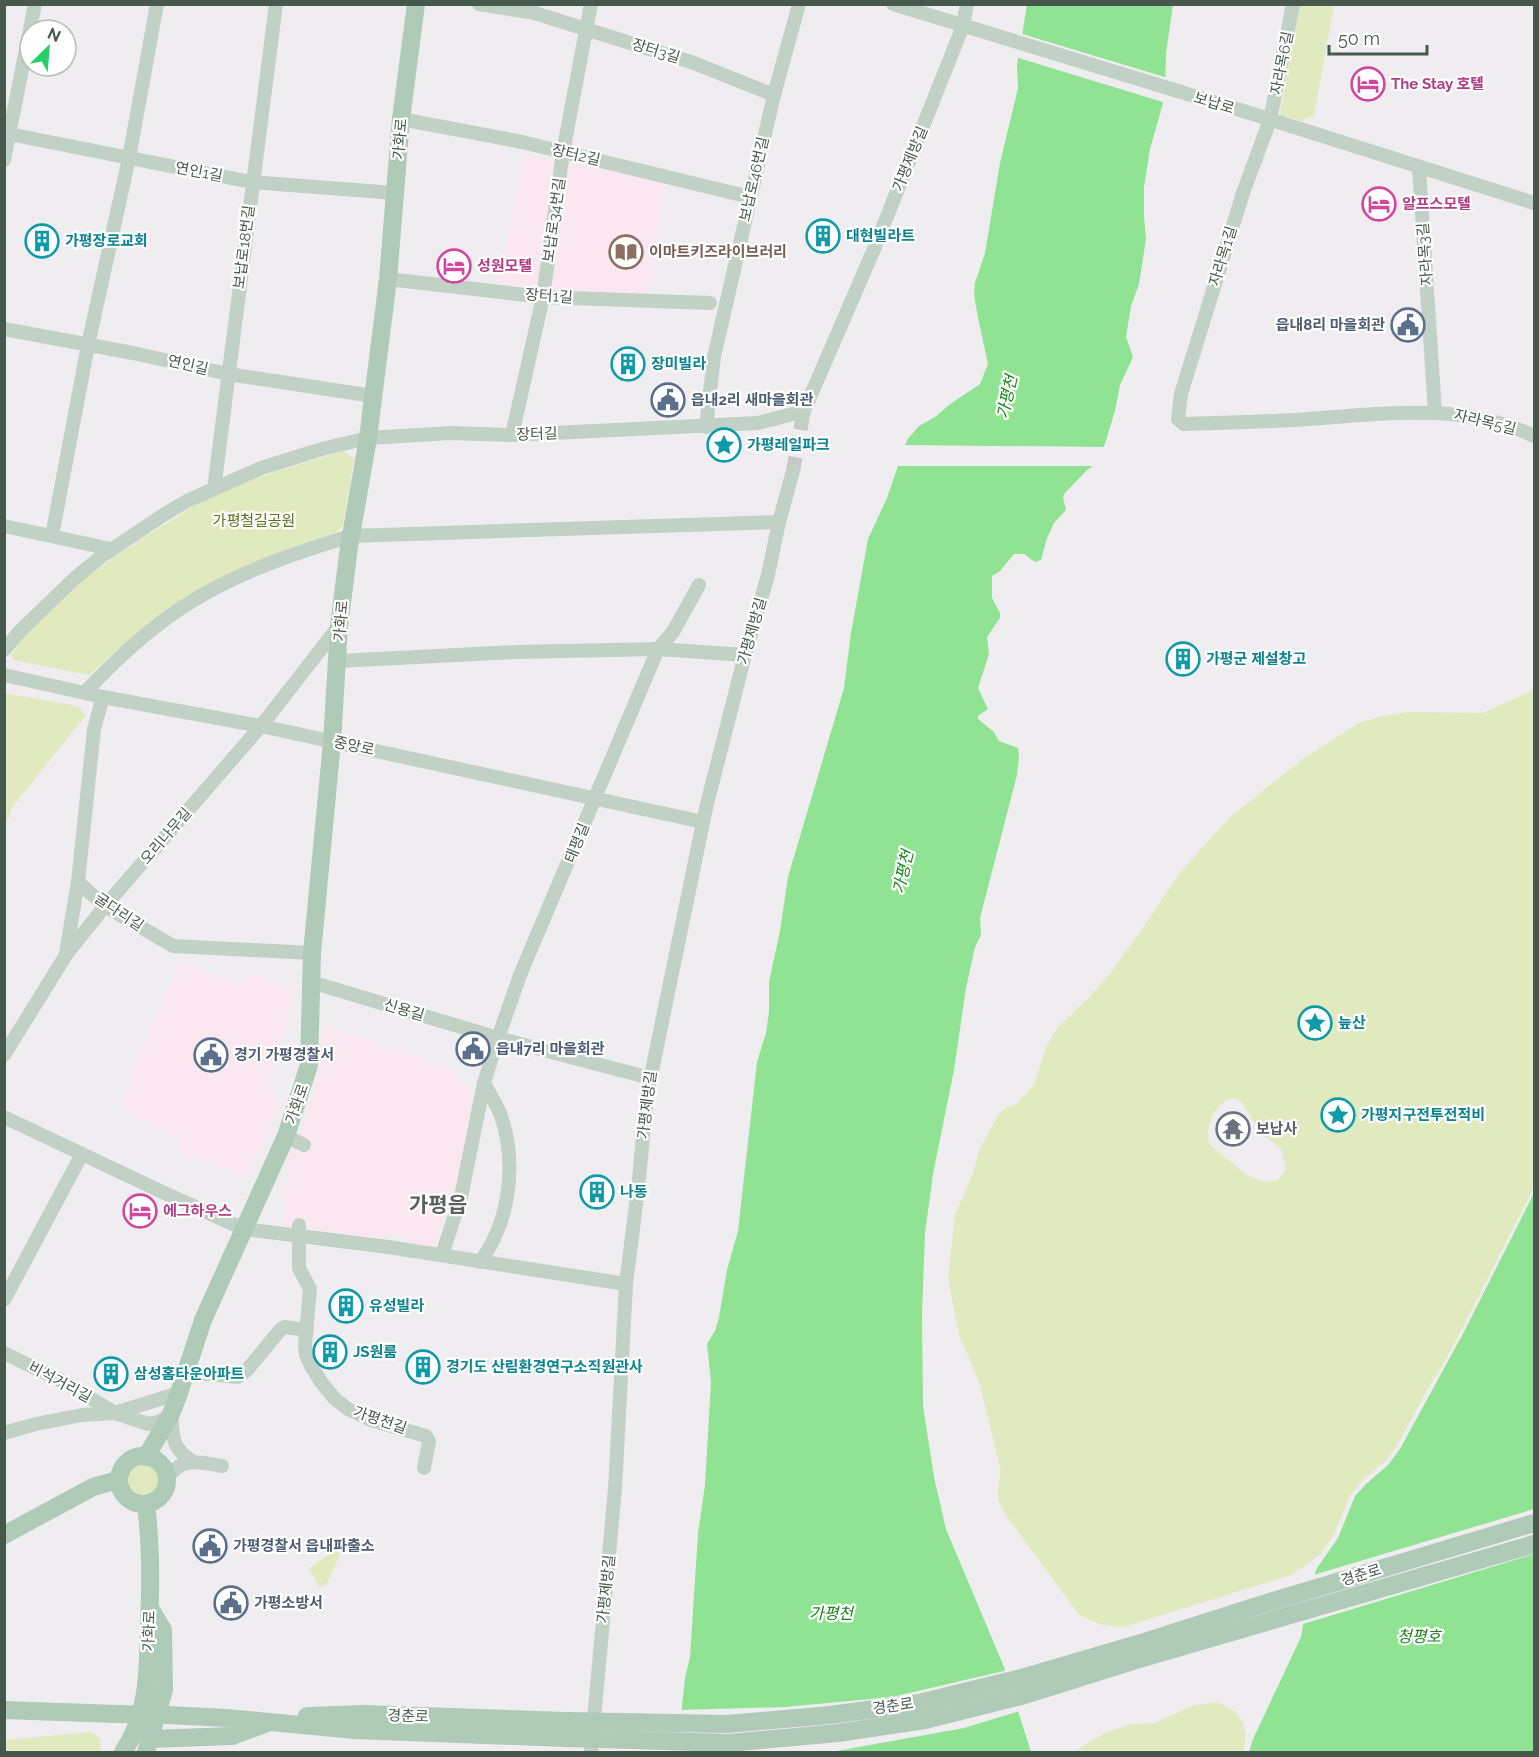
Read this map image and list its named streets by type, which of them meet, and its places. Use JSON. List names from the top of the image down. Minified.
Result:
{"streets":{"main road":["가화로","경춘로"],"street":["장터3길","자라목6길","보납로","장터2길","가평제방길","연인1길","보납로46번길","보납로34번길","보납로18번길","자라목3길","자라목1길","장터1길","연인길","자라목5길","장터길","중앙로","오리나무길","태평길","굴다리길","신용길","비석거리길","가평천길"]},"crossings":[["장터3길","보납로46번길"],["장터3길","보납로34번길"],["자라목6길","보납로"],["자라목6길","자라목1길"],["보납로","가평제방길"],["보납로","자라목3길"],["보납로","자라목1길"],["가화로","장터2길"],["가화로","연인1길"],["가화로","장터1길"],["가화로","연인길"],["가화로","장터길"],["가화로","중앙로"],["가화로","오리나무길"],["가화로","굴다리길"],["가화로","신용길"],["가화로","비석거리길"],["장터2길","보납로46번길"],["장터2길","보납로34번길"],["가평제방길","보납로46번길"],["가평제방길","장터길"],["가평제방길","중앙로"],["가평제방길","신용길"],["연인1길","보납로18번길"],["보납로46번길","장터길"],["보납로34번길","장터1길"],["보납로34번길","장터길"],["보납로18번길","연인길"],["보납로18번길","장터길"],["자라목3길","자라목5길"],["자라목1길","자라목5길"],["중앙로","오리나무길"],["중앙로","태평길"],["오리나무길","굴다리길"],["태평길","신용길"]],"districts":["가평읍"],"water":["가평천","청평호"],"parks":["가평철길공원"],"places":{"hotel":["The Stay 호텔","알프스모텔","성원모텔","에그하우스"],"building":["대현빌라트","가평장로교회","장미빌라","가평군 제설창고","나동","유성빌라","JS원룸","경기도 산림환경연구소직원관사","삼성홈타운아파트"],"library":["이마트키즈라이브러리"],"public building":["읍내8리 마을회관","읍내2리 새마을회관","읍내7리 마을회관","경기 가평경찰서","가평경찰서 읍내파출소","가평소방서"],"place":["가평레일파크","늪산","가평지구전투전적비"],"temple":["보납사"]},"scale_bar":"50 m","north":"top right"}
